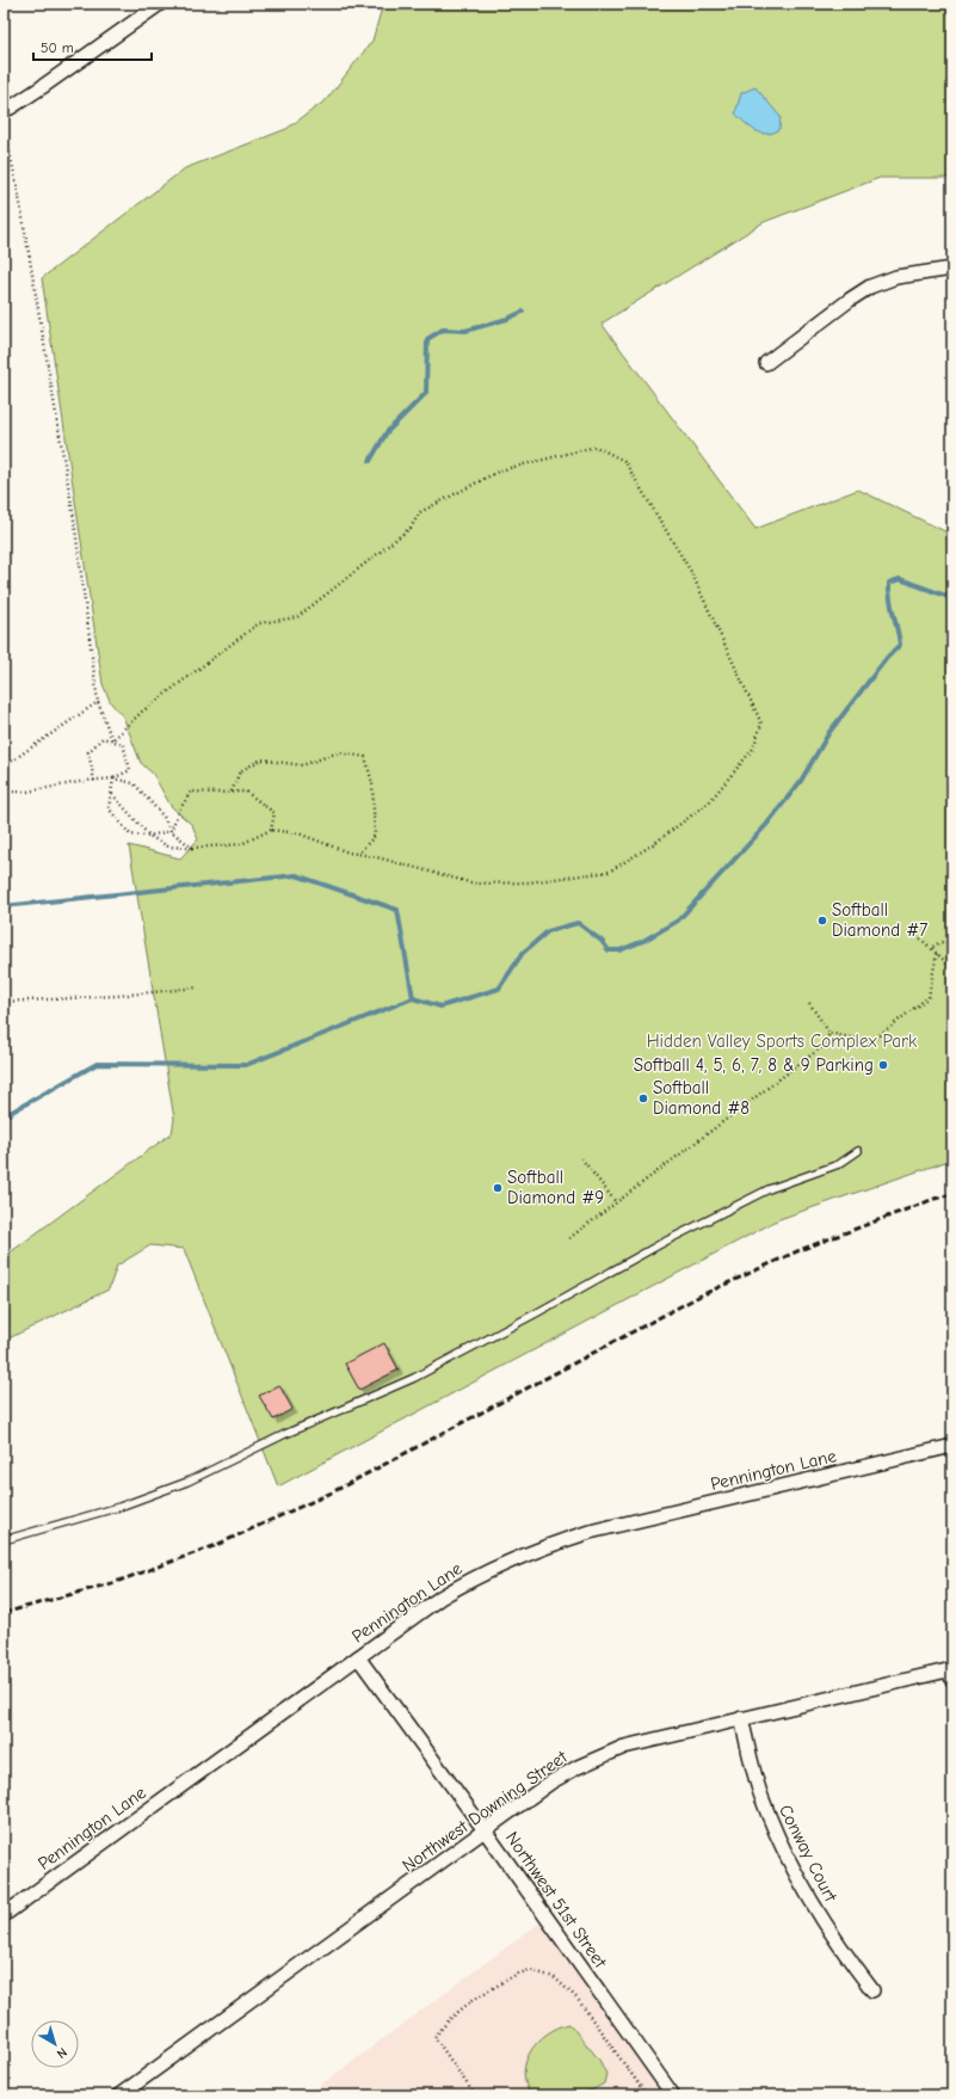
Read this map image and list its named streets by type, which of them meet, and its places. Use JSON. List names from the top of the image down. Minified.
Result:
{"streets":{"street":["Pennington Lane","Northwest Downing Street","Conway Court","Northwest 51st Street"]},"crossings":[["Pennington Lane","Northwest 51st Street"],["Northwest Downing Street","Conway Court"],["Northwest Downing Street","Northwest 51st Street"]],"parks":["Hidden Valley Sports Complex Park"],"places":["Softball Diamond #7","Softball 4, 5, 6, 7, 8 & 9 Parking","Softball Diamond #8","Softball Diamond #9"],"scale_bar":"50 m","north":"bottom right"}
